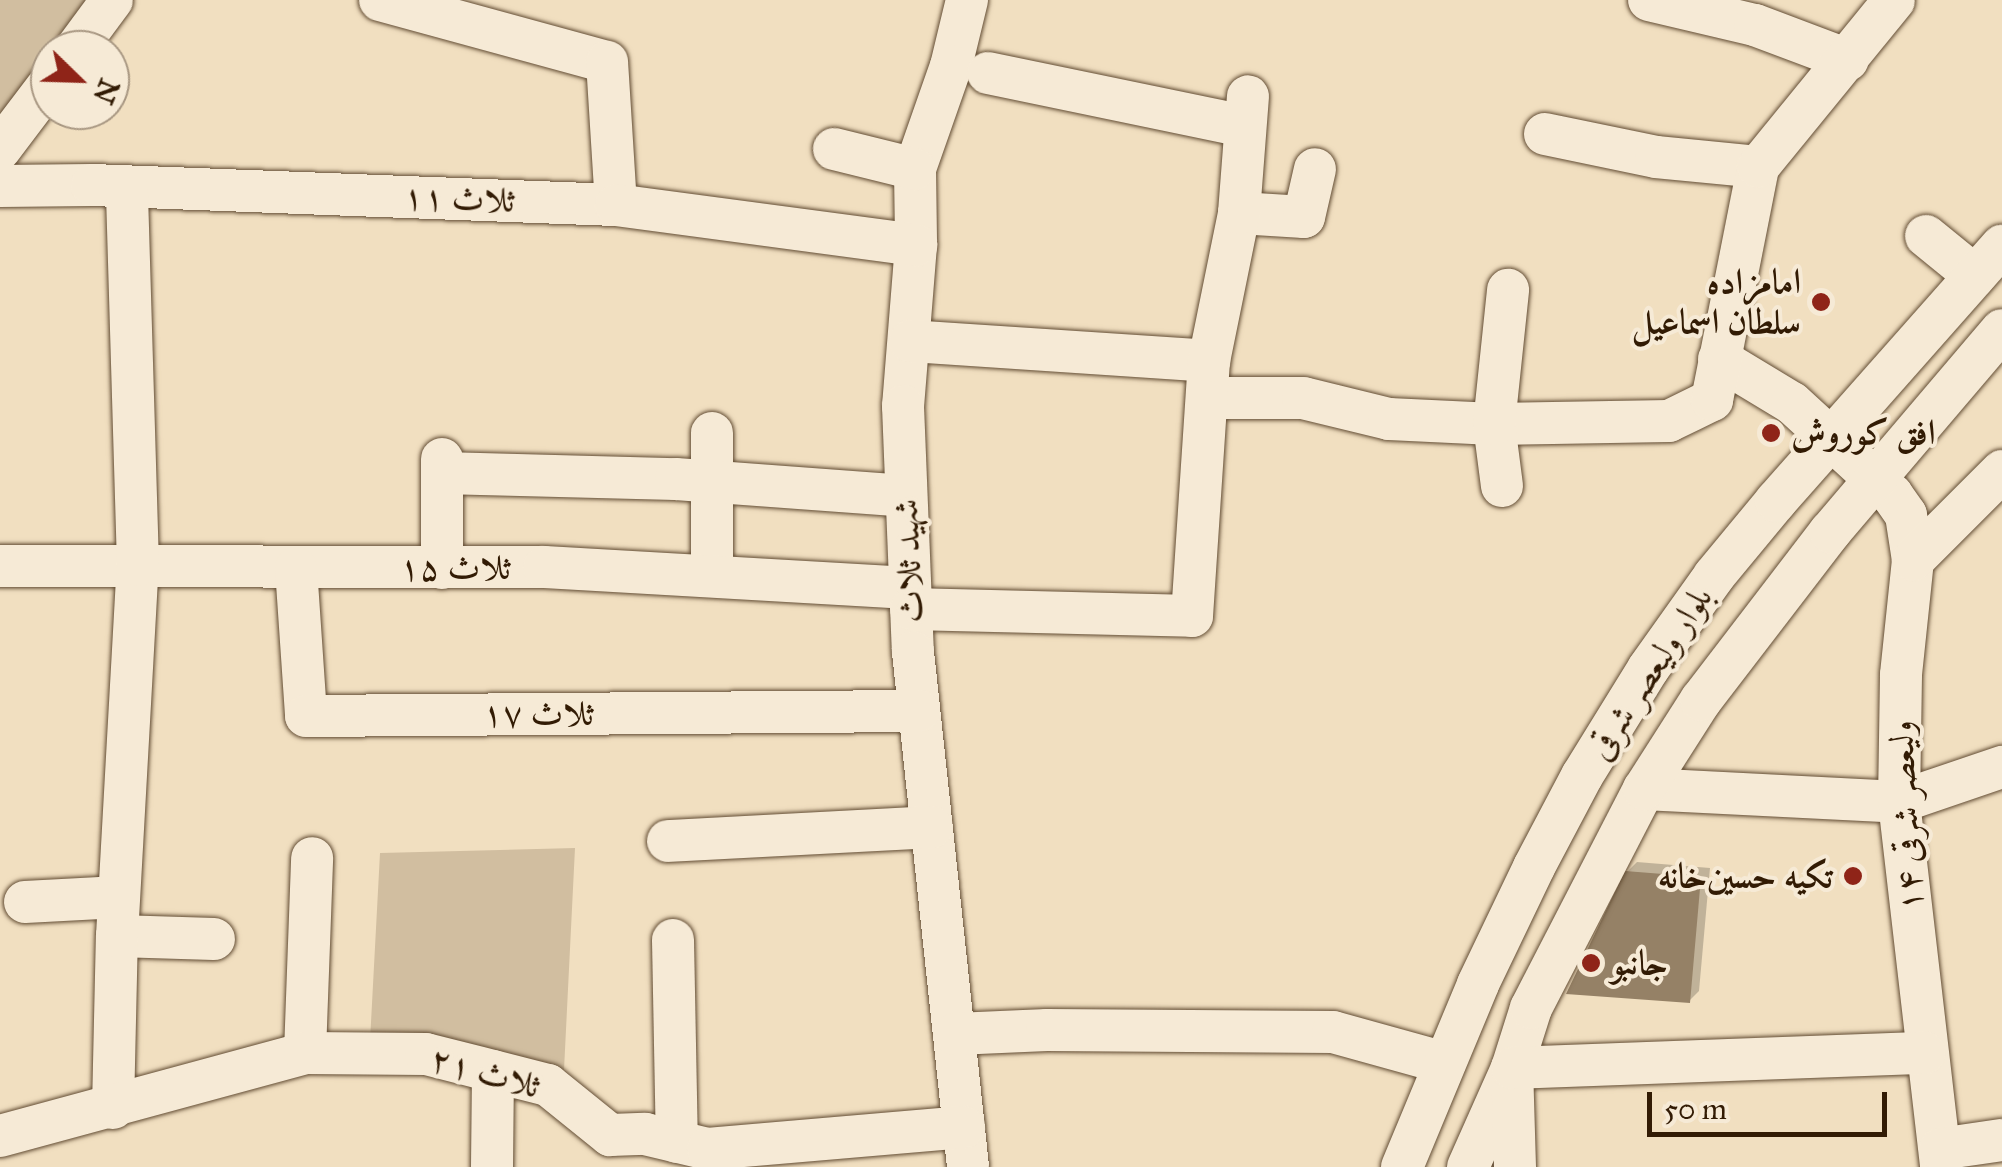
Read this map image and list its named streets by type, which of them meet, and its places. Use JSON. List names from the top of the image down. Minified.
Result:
{"streets":{"street":["ثلاث ۱۱","شهید ثلاث","ثلاث ۱۵","بلوار ولیعصر شرقی","ثلاث ۱۷","ولیعصر شرقی ۱۴","ثلاث ۲۱"]},"crossings":[["ثلاث ۱۱","شهید ثلاث"],["شهید ثلاث","ثلاث ۱۵"],["شهید ثلاث","ثلاث ۱۷"],["شهید ثلاث","ثلاث ۲۱"],["ثلاث ۱۵","ثلاث ۱۷"],["بلوار ولیعصر شرقی","ولیعصر شرقی ۱۴"]],"places":["امامزاده سلطان اسماعیل","افق کوروش","تکیه حسین‌خانه","جانبو"],"scale_bar":"50 m","north":"bottom right"}
